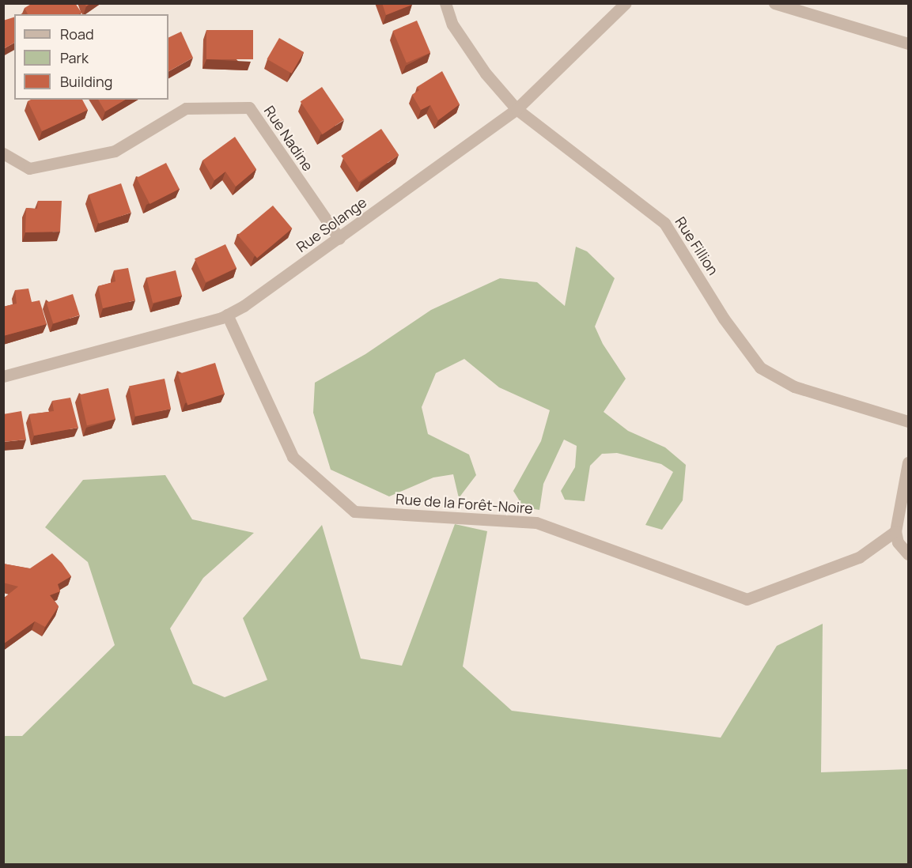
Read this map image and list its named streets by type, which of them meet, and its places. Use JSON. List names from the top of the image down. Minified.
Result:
{"streets":{"street":["Rue Nadine","Rue Solange","Rue Fillion","Rue de la Forêt-Noire"]},"crossings":[["Rue Nadine","Rue Solange"],["Rue Solange","Rue Fillion"],["Rue Solange","Rue de la Forêt-Noire"]],"legend":["Road","Park","Building"]}
